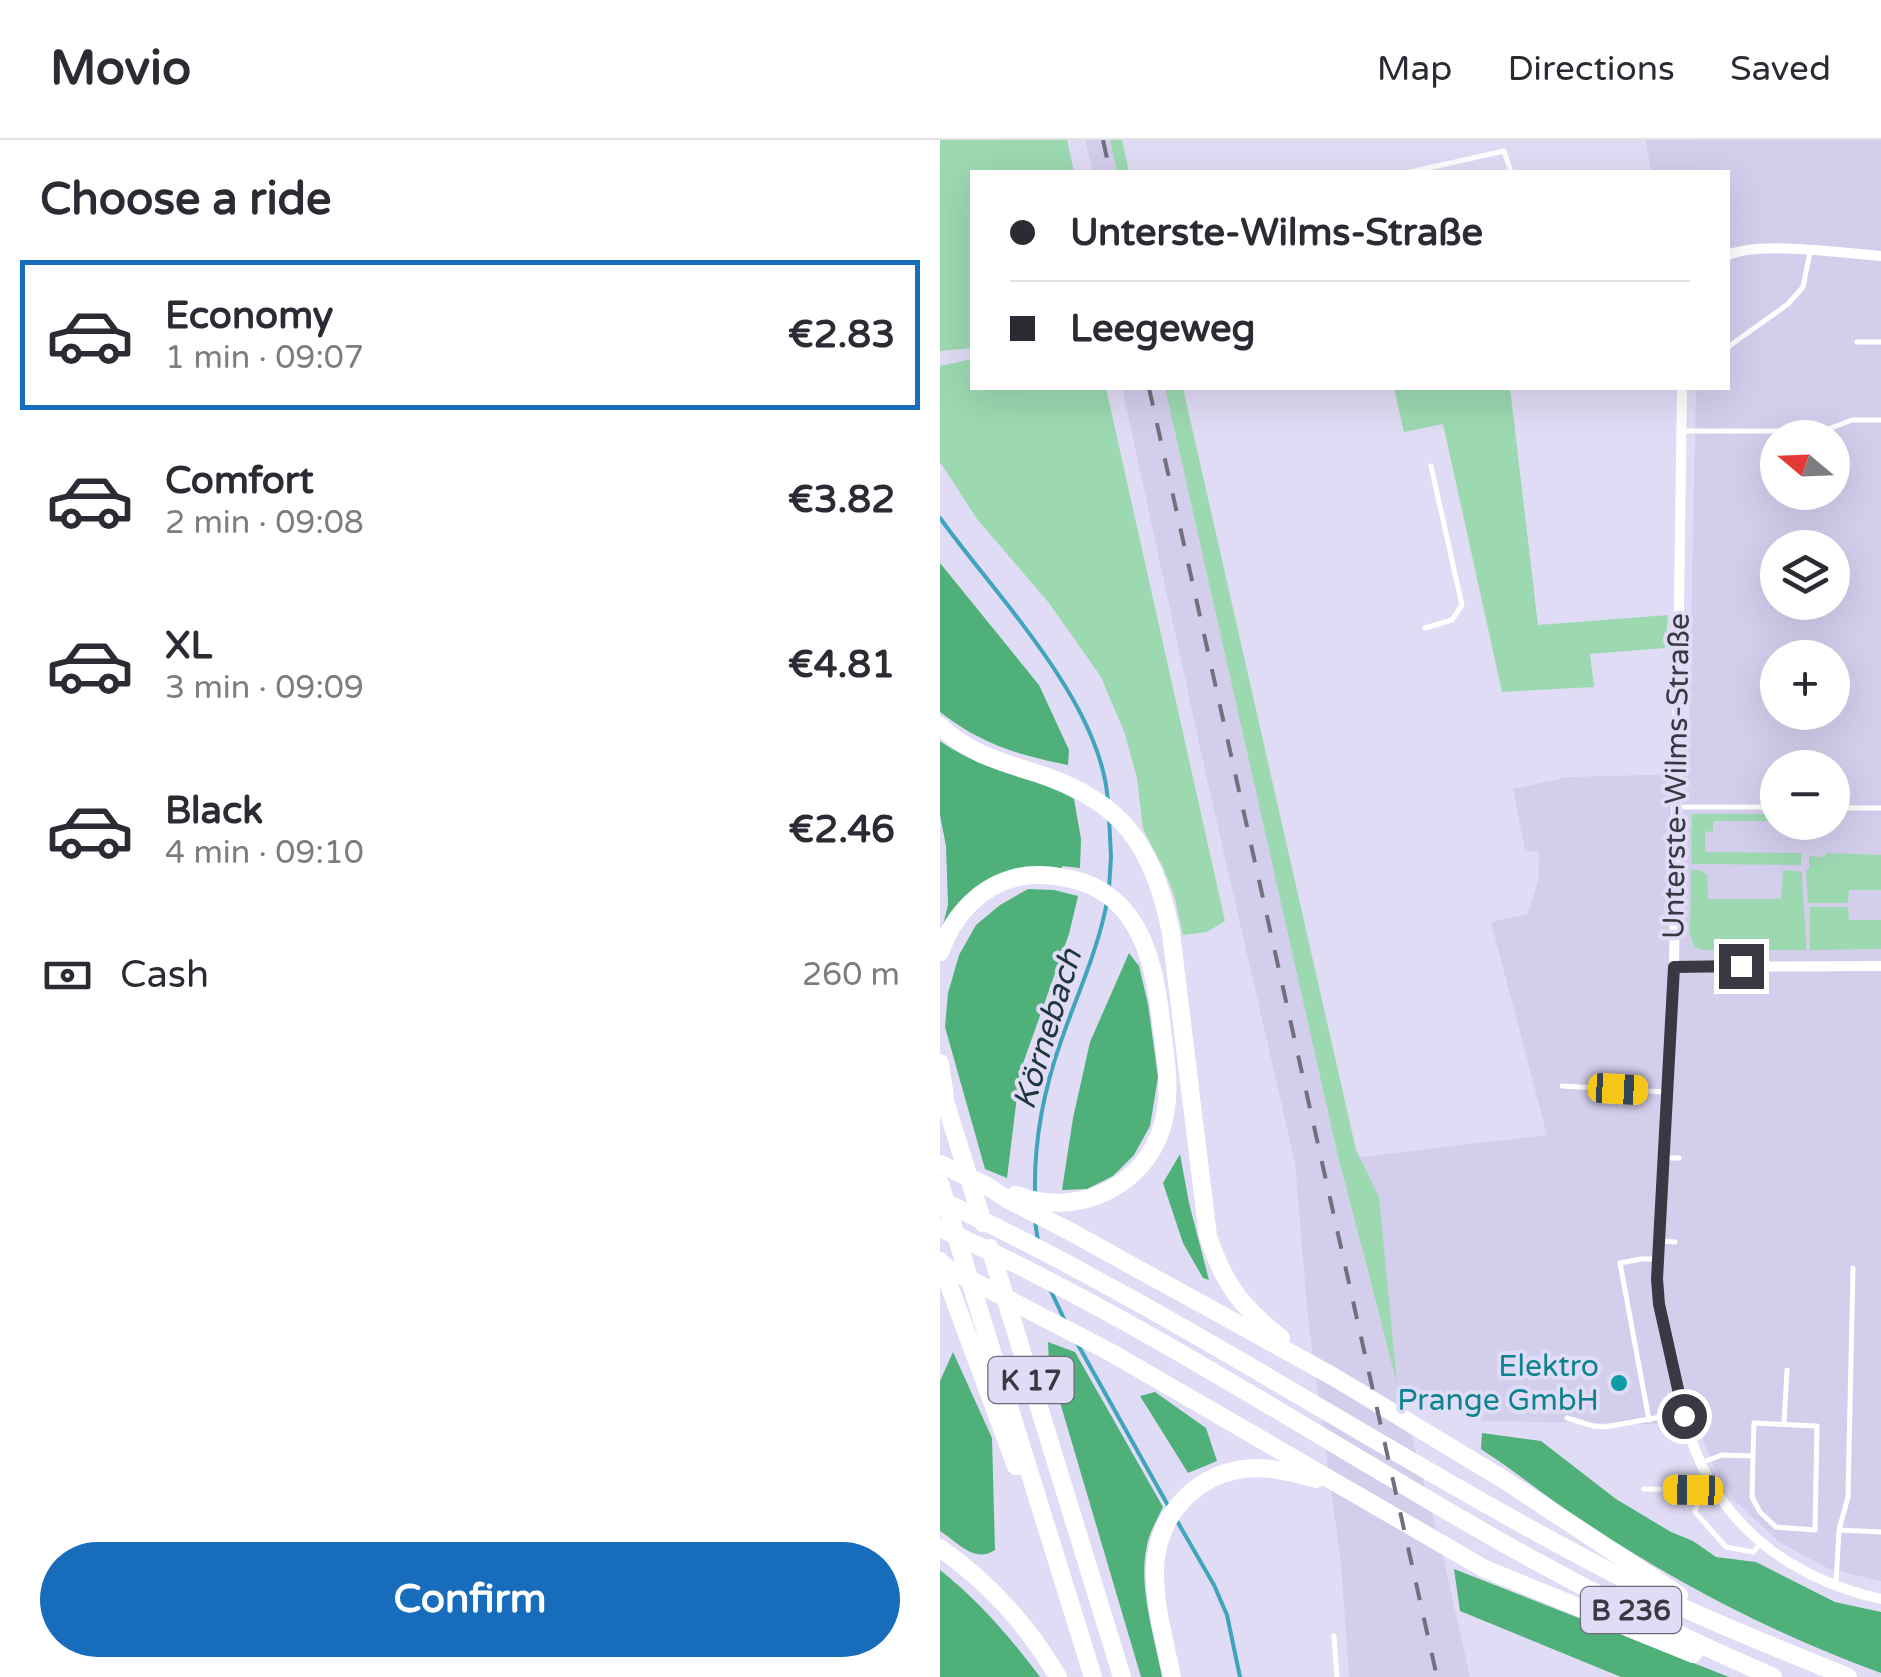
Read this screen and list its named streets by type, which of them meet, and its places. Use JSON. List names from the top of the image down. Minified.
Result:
{"streets":{"highway":["K 17","B 236"],"street":["Unterste-Wilms-Straße"]},"water":["Körnebach"],"places":["Elektro Prange GmbH"],"north":"left","page":{"header":"Movio","nav":["Map","Directions","Saved"],"heading":"Choose a ride","banner":["Unterste-Wilms-Straße","Leegeweg"],"list":[{"name":"Economy","note":"1 min · 09:07","value":"€2.83"},{"name":"Comfort","note":"2 min · 09:08","value":"€3.82"},{"name":"XL","note":"3 min · 09:09","value":"€4.81"},{"name":"Black","note":"4 min · 09:10","value":"€2.46"}],"map_buttons":["+","−"],"pay":["Cash","260 m"],"buttons":"Confirm"}}
